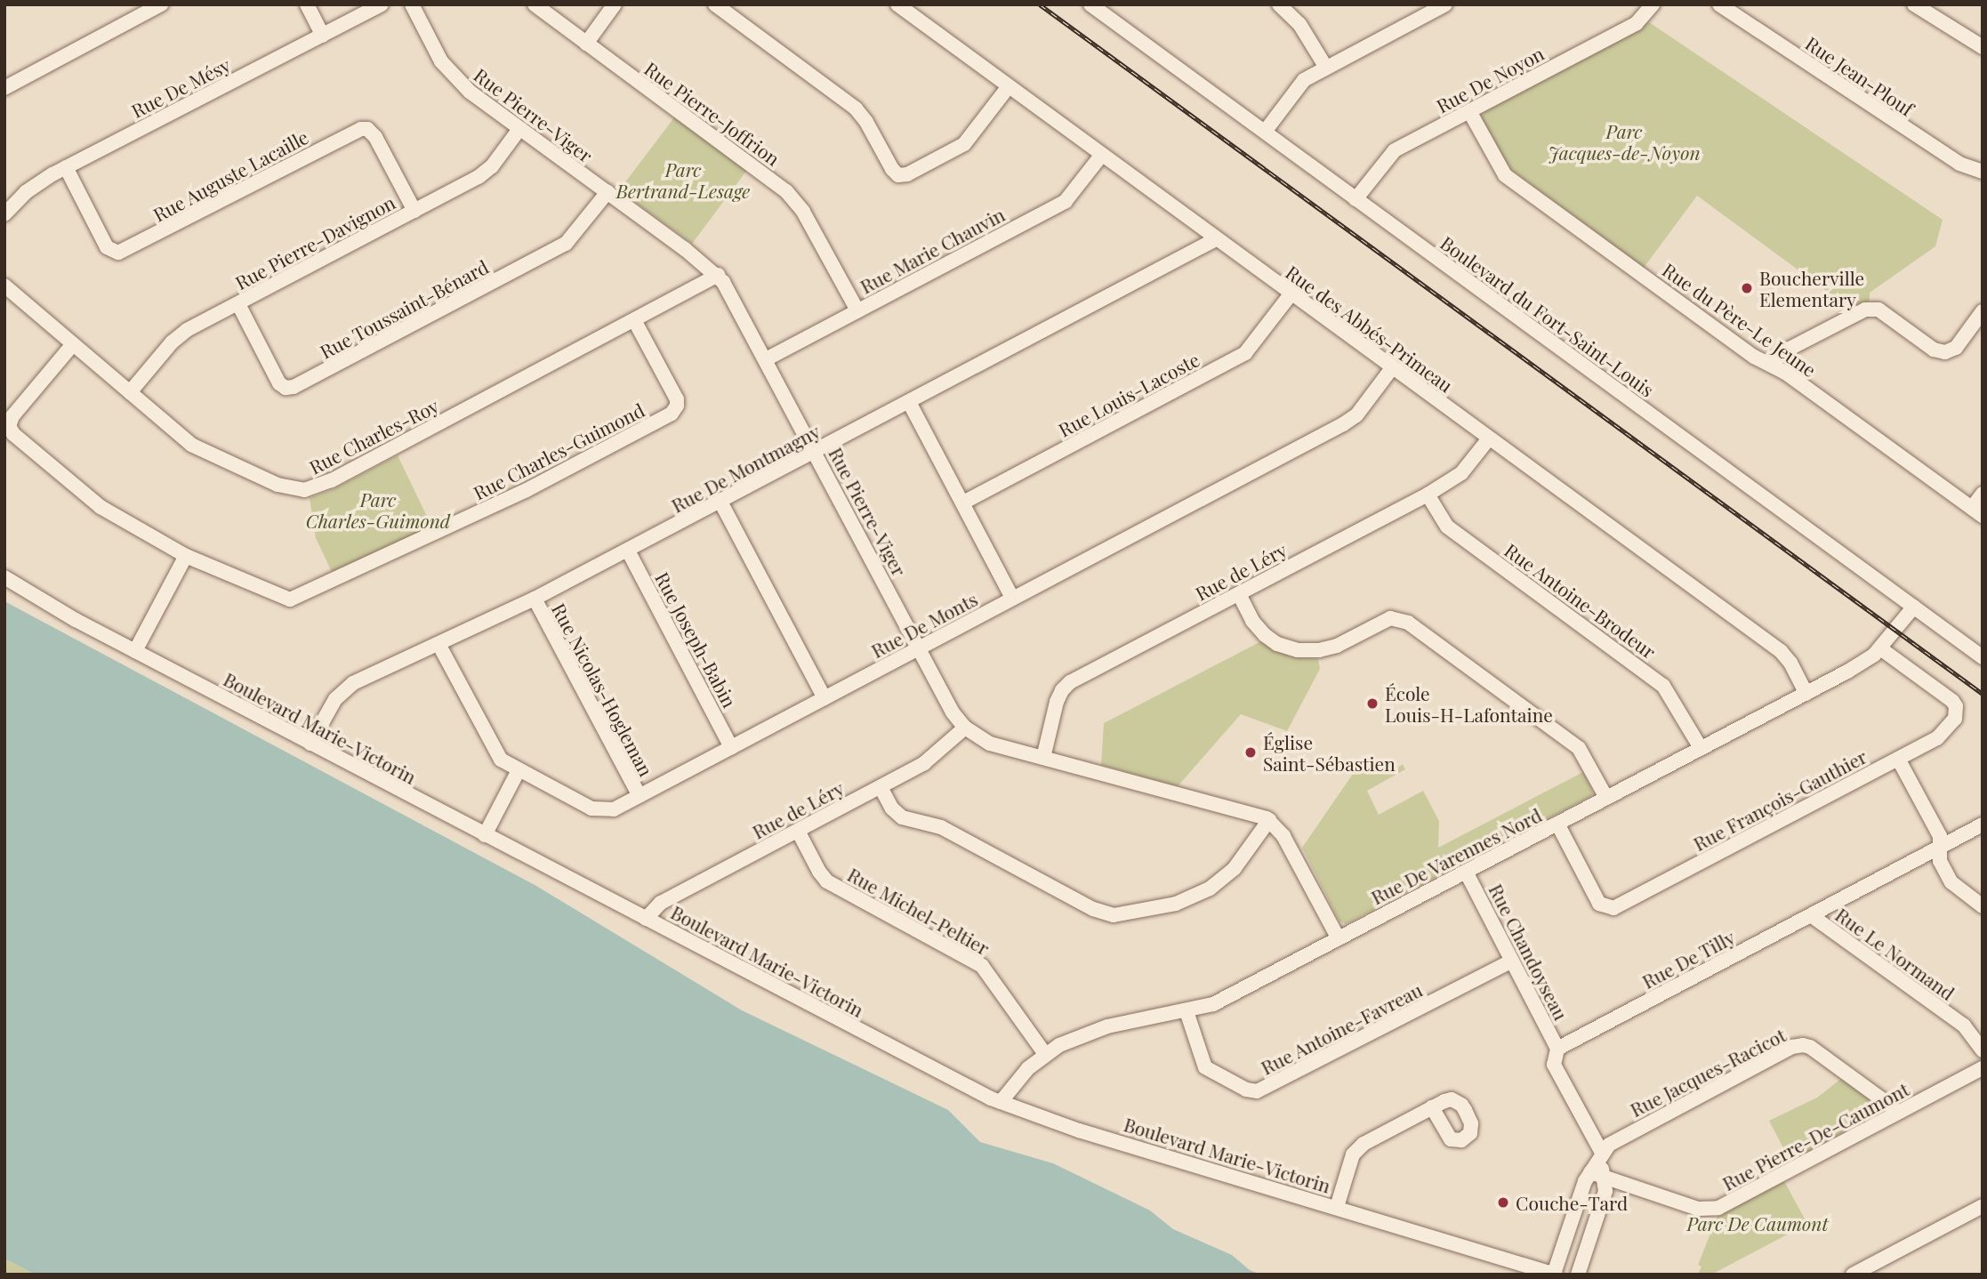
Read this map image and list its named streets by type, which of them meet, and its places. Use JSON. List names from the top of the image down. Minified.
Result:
{"streets":{"street":["Rue Jean-Plouf","Rue De Noyon","Rue De Mésy","Rue Pierre-Joffrion","Rue Pierre-Viger","Rue Auguste Lacaille","Rue Pierre-Davignon","Rue Marie Chauvin","Rue Toussaint-Bénard","Boulevard du Fort-Saint-Louis","Rue du Père-Le Jeune","Rue des Abbés-Primeau","Rue Louis-Lacoste","Rue Charles-Roy","Rue Charles-Guimond","Rue De Montmagny","Rue de Léry","Rue Antoine-Brodeur","Rue De Monts","Rue Joseph-Babin","Rue Nicolas-Hogleman","Boulevard Marie-Victorin","Rue François-Gauthier","Rue De Varennes Nord","Rue Michel-Peltier","Rue Chandoyseau","Rue Le Normand","Rue De Tilly","Rue Antoine-Favreau","Rue Jacques-Racicot","Rue Pierre-De-Caumont"]},"crossings":[["Rue De Noyon","Boulevard du Fort-Saint-Louis"],["Rue De Noyon","Rue du Père-Le Jeune"],["Rue De Mésy","Rue Auguste Lacaille"],["Rue Pierre-Joffrion","Rue Marie Chauvin"],["Rue Pierre-Viger","Rue Pierre-Davignon"],["Rue Pierre-Viger","Rue Marie Chauvin"],["Rue Pierre-Viger","Rue Toussaint-Bénard"],["Rue Pierre-Viger","Rue Charles-Roy"],["Rue Pierre-Viger","Rue De Montmagny"],["Rue Pierre-Viger","Rue de Léry"],["Rue Pierre-Viger","Rue De Monts"],["Rue Auguste Lacaille","Rue Pierre-Davignon"],["Rue Pierre-Davignon","Rue Toussaint-Bénard"],["Rue Pierre-Davignon","Rue Charles-Roy"],["Rue Marie Chauvin","Rue des Abbés-Primeau"],["Boulevard du Fort-Saint-Louis","Rue De Varennes Nord"],["Rue des Abbés-Primeau","Rue Louis-Lacoste"],["Rue des Abbés-Primeau","Rue De Montmagny"],["Rue des Abbés-Primeau","Rue de Léry"],["Rue des Abbés-Primeau","Rue De Monts"],["Rue des Abbés-Primeau","Rue De Varennes Nord"],["Rue Charles-Roy","Rue Charles-Guimond"],["Rue De Montmagny","Rue De Monts"],["Rue De Montmagny","Rue Joseph-Babin"],["Rue De Montmagny","Rue Nicolas-Hogleman"],["Rue De Montmagny","Boulevard Marie-Victorin"],["Rue de Léry","Rue Antoine-Brodeur"],["Rue de Léry","Boulevard Marie-Victorin"],["Rue de Léry","Rue Michel-Peltier"],["Rue Antoine-Brodeur","Rue De Varennes Nord"],["Rue De Monts","Rue Joseph-Babin"],["Rue De Monts","Rue Nicolas-Hogleman"],["Boulevard Marie-Victorin","Rue De Varennes Nord"],["Rue François-Gauthier","Rue De Varennes Nord"],["Rue De Varennes Nord","Rue Michel-Peltier"],["Rue De Varennes Nord","Rue Chandoyseau"],["Rue De Varennes Nord","Rue Antoine-Favreau"],["Rue Chandoyseau","Rue De Tilly"],["Rue Chandoyseau","Rue Antoine-Favreau"],["Rue Le Normand","Rue De Tilly"],["Rue Jacques-Racicot","Rue Pierre-De-Caumont"]],"parks":["Parc Jacques-de-Noyon","Parc Bertrand-Lesage","Parc Charles-Guimond","Parc De Caumont"],"places":["Boucherville Elementary","École Louis-H-Lafontaine","Église Saint-Sébastien","Couche-Tard"]}
